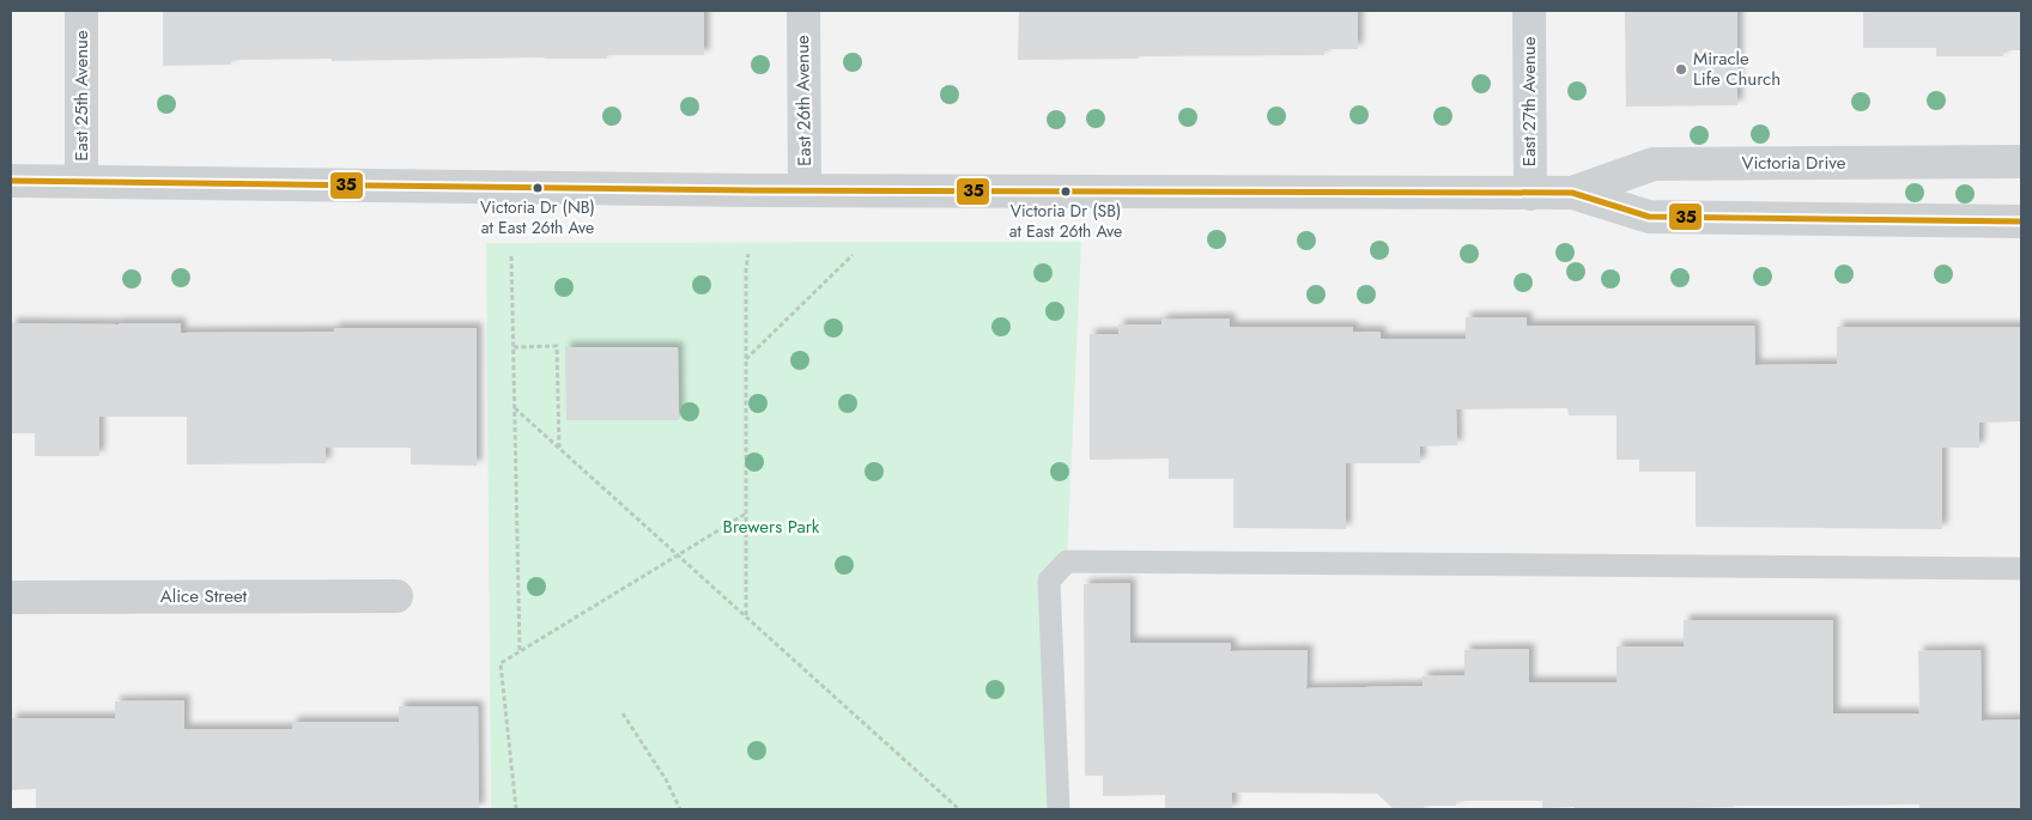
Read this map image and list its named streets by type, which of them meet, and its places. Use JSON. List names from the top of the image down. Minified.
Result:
{"streets":{"street":["East 25th Avenue","East 26th Avenue","East 27th Avenue","Victoria Drive","Alice Street"]},"crossings":[["East 25th Avenue","Victoria Drive"],["East 26th Avenue","Victoria Drive"],["East 27th Avenue","Victoria Drive"]],"parks":["Brewers Park"],"places":["Miracle Life Church","Victoria Dr (NB) at East 26th Ave","Victoria Dr (SB) at East 26th Ave"],"lines":["transit line 35"]}
